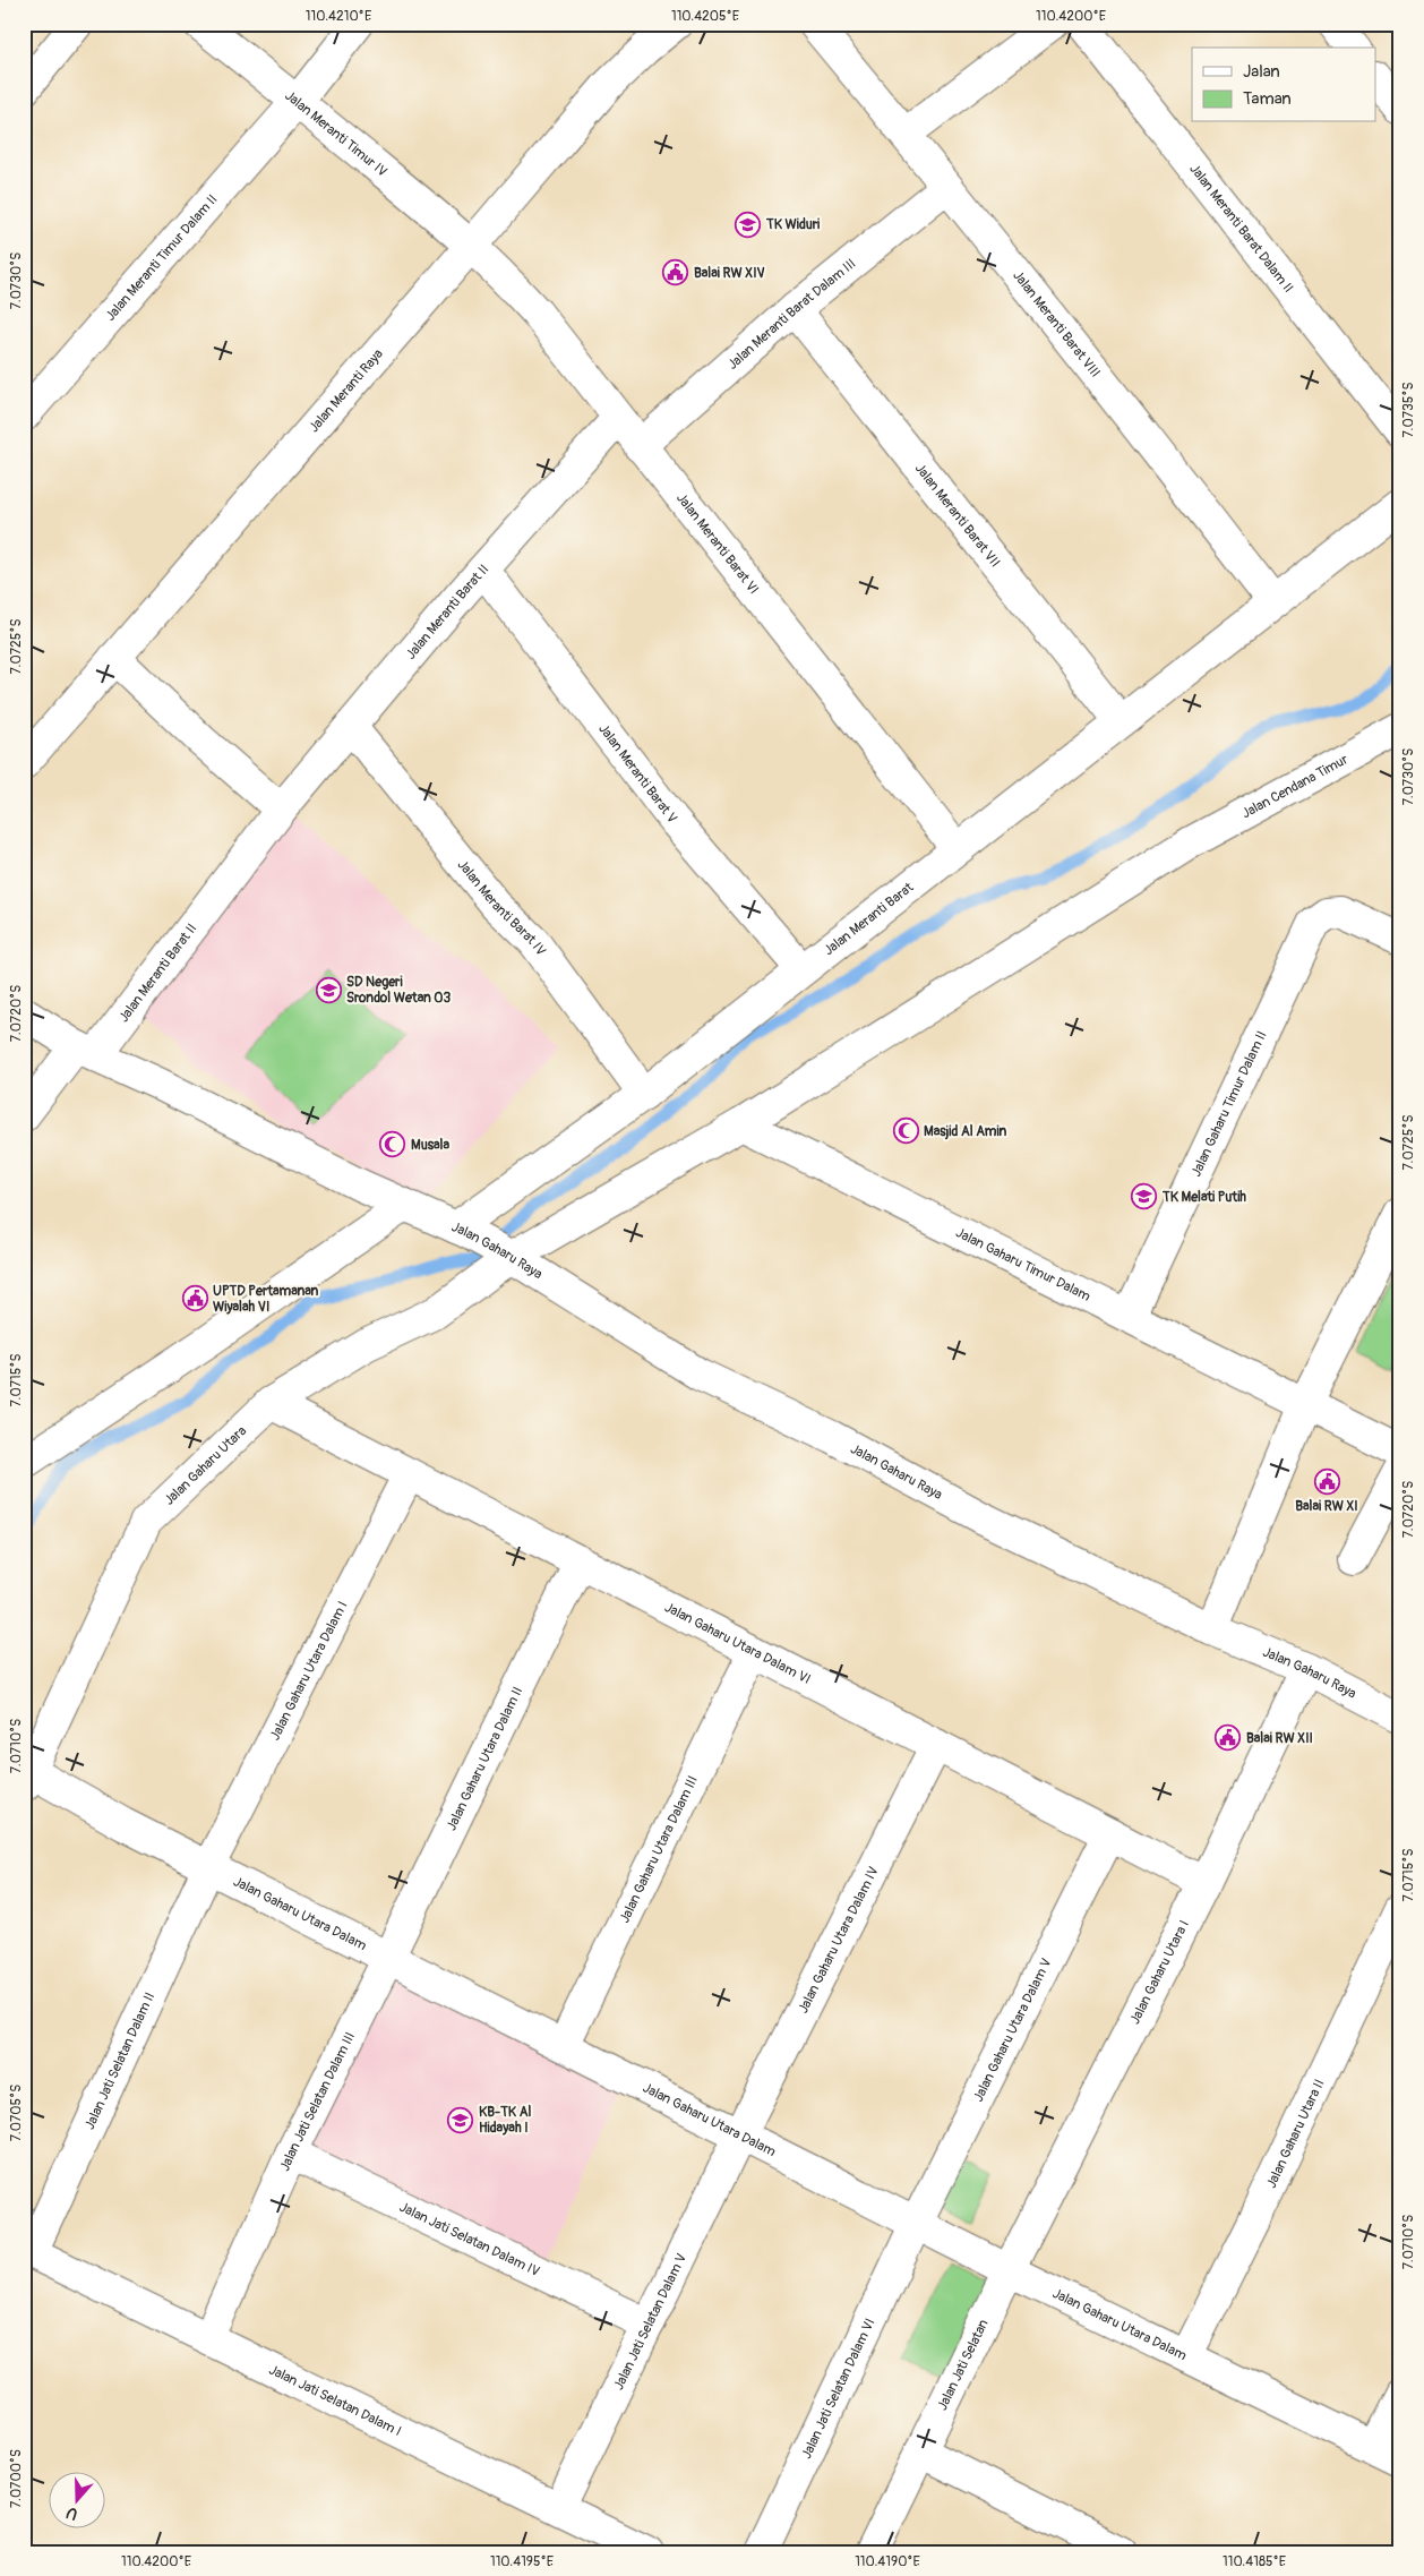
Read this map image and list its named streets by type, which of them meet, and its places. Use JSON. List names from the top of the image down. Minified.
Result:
{"streets":{"street":["Jalan Meranti Timur IV","Jalan Meranti Barat Dalam II","Jalan Meranti Timur Dalam II","Jalan Meranti Barat Dalam III","Jalan Meranti Barat VIII","Jalan Meranti Raya","Jalan Meranti Barat VII","Jalan Meranti Barat VI","Jalan Meranti Barat II","Jalan Meranti Barat V","Jalan Cendana Timur","Jalan Meranti Barat IV","Jalan Meranti Barat","Jalan Gaharu Timur Dalam II","Jalan Gaharu Raya","Jalan Gaharu Timur Dalam","Jalan Gaharu Utara","Jalan Gaharu Utara Dalam VI","Jalan Gaharu Utara Dalam I","Jalan Gaharu Utara Dalam II","Jalan Gaharu Utara Dalam III","Jalan Gaharu Utara Dalam","Jalan Gaharu Utara Dalam IV","Jalan Gaharu Utara I","Jalan Gaharu Utara Dalam V","Jalan Jati Selatan Dalam II","Jalan Jati Selatan Dalam III","Jalan Gaharu Utara II","Jalan Jati Selatan Dalam IV","Jalan Jati Selatan Dalam V","Jalan Jati Selatan","Jalan Jati Selatan Dalam VI","Jalan Jati Selatan Dalam I"]},"crossings":[["Jalan Meranti Timur IV","Jalan Meranti Timur Dalam II"],["Jalan Meranti Timur IV","Jalan Meranti Raya"],["Jalan Meranti Timur IV","Jalan Meranti Barat VI"],["Jalan Meranti Barat Dalam III","Jalan Meranti Barat VIII"],["Jalan Meranti Barat Dalam III","Jalan Meranti Barat VII"],["Jalan Meranti Barat Dalam III","Jalan Meranti Barat VI"],["Jalan Meranti Barat VIII","Jalan Meranti Barat"],["Jalan Meranti Raya","Jalan Meranti Barat VI"],["Jalan Meranti Barat VII","Jalan Meranti Barat"],["Jalan Meranti Barat VI","Jalan Meranti Barat II"],["Jalan Meranti Barat VI","Jalan Meranti Barat"],["Jalan Meranti Barat II","Jalan Meranti Barat V"],["Jalan Meranti Barat II","Jalan Meranti Barat IV"],["Jalan Meranti Barat II","Jalan Gaharu Raya"],["Jalan Meranti Barat V","Jalan Meranti Barat"],["Jalan Cendana Timur","Jalan Gaharu Timur Dalam"],["Jalan Meranti Barat IV","Jalan Meranti Barat"],["Jalan Meranti Barat","Jalan Gaharu Raya"],["Jalan Gaharu Timur Dalam II","Jalan Gaharu Timur Dalam"],["Jalan Gaharu Raya","Jalan Gaharu Utara"],["Jalan Gaharu Raya","Jalan Gaharu Utara I"],["Jalan Gaharu Utara","Jalan Gaharu Utara Dalam VI"],["Jalan Gaharu Utara","Jalan Gaharu Utara Dalam"],["Jalan Gaharu Utara Dalam VI","Jalan Gaharu Utara Dalam I"],["Jalan Gaharu Utara Dalam VI","Jalan Gaharu Utara Dalam II"],["Jalan Gaharu Utara Dalam VI","Jalan Gaharu Utara Dalam III"],["Jalan Gaharu Utara Dalam VI","Jalan Gaharu Utara Dalam IV"],["Jalan Gaharu Utara Dalam VI","Jalan Gaharu Utara I"],["Jalan Gaharu Utara Dalam VI","Jalan Gaharu Utara Dalam V"],["Jalan Gaharu Utara Dalam I","Jalan Gaharu Utara Dalam"],["Jalan Gaharu Utara Dalam I","Jalan Jati Selatan Dalam II"],["Jalan Gaharu Utara Dalam II","Jalan Gaharu Utara Dalam"],["Jalan Gaharu Utara Dalam II","Jalan Jati Selatan Dalam III"],["Jalan Gaharu Utara Dalam III","Jalan Gaharu Utara Dalam"],["Jalan Gaharu Utara Dalam","Jalan Gaharu Utara Dalam IV"],["Jalan Gaharu Utara Dalam","Jalan Gaharu Utara I"],["Jalan Gaharu Utara Dalam","Jalan Gaharu Utara Dalam V"],["Jalan Gaharu Utara Dalam","Jalan Jati Selatan Dalam II"],["Jalan Gaharu Utara Dalam","Jalan Jati Selatan Dalam III"],["Jalan Gaharu Utara Dalam","Jalan Gaharu Utara II"],["Jalan Gaharu Utara Dalam","Jalan Jati Selatan Dalam V"],["Jalan Gaharu Utara Dalam","Jalan Jati Selatan"],["Jalan Gaharu Utara Dalam","Jalan Jati Selatan Dalam VI"],["Jalan Gaharu Utara Dalam IV","Jalan Jati Selatan Dalam V"],["Jalan Gaharu Utara I","Jalan Jati Selatan"],["Jalan Gaharu Utara Dalam V","Jalan Jati Selatan Dalam VI"],["Jalan Jati Selatan Dalam II","Jalan Jati Selatan Dalam I"],["Jalan Jati Selatan Dalam III","Jalan Jati Selatan Dalam IV"],["Jalan Jati Selatan Dalam III","Jalan Jati Selatan Dalam I"],["Jalan Jati Selatan Dalam IV","Jalan Jati Selatan Dalam V"],["Jalan Jati Selatan Dalam V","Jalan Jati Selatan Dalam I"]],"places":{"school or university":["TK Widuri","SD Negeri Srondol Wetan 03","TK Melati Putih","KB-TK Al Hidayah I"],"public building":["Balai RW XIV","UPTD Pertamanan Wiyalah VI","Balai RW XI","Balai RW XII"],"mosque":["Masjid Al Amin","Musala"]},"legend":["Jalan","Taman"],"north":"bottom","coordinates":["110.4210°E","110.4205°E","110.4200°E","7.0730°S","7.0735°S","7.0725°S","7.0720°S","7.0715°S","7.0710°S","7.0705°S","7.0700°S","110.4195°E","110.4190°E","110.4185°E"]}
